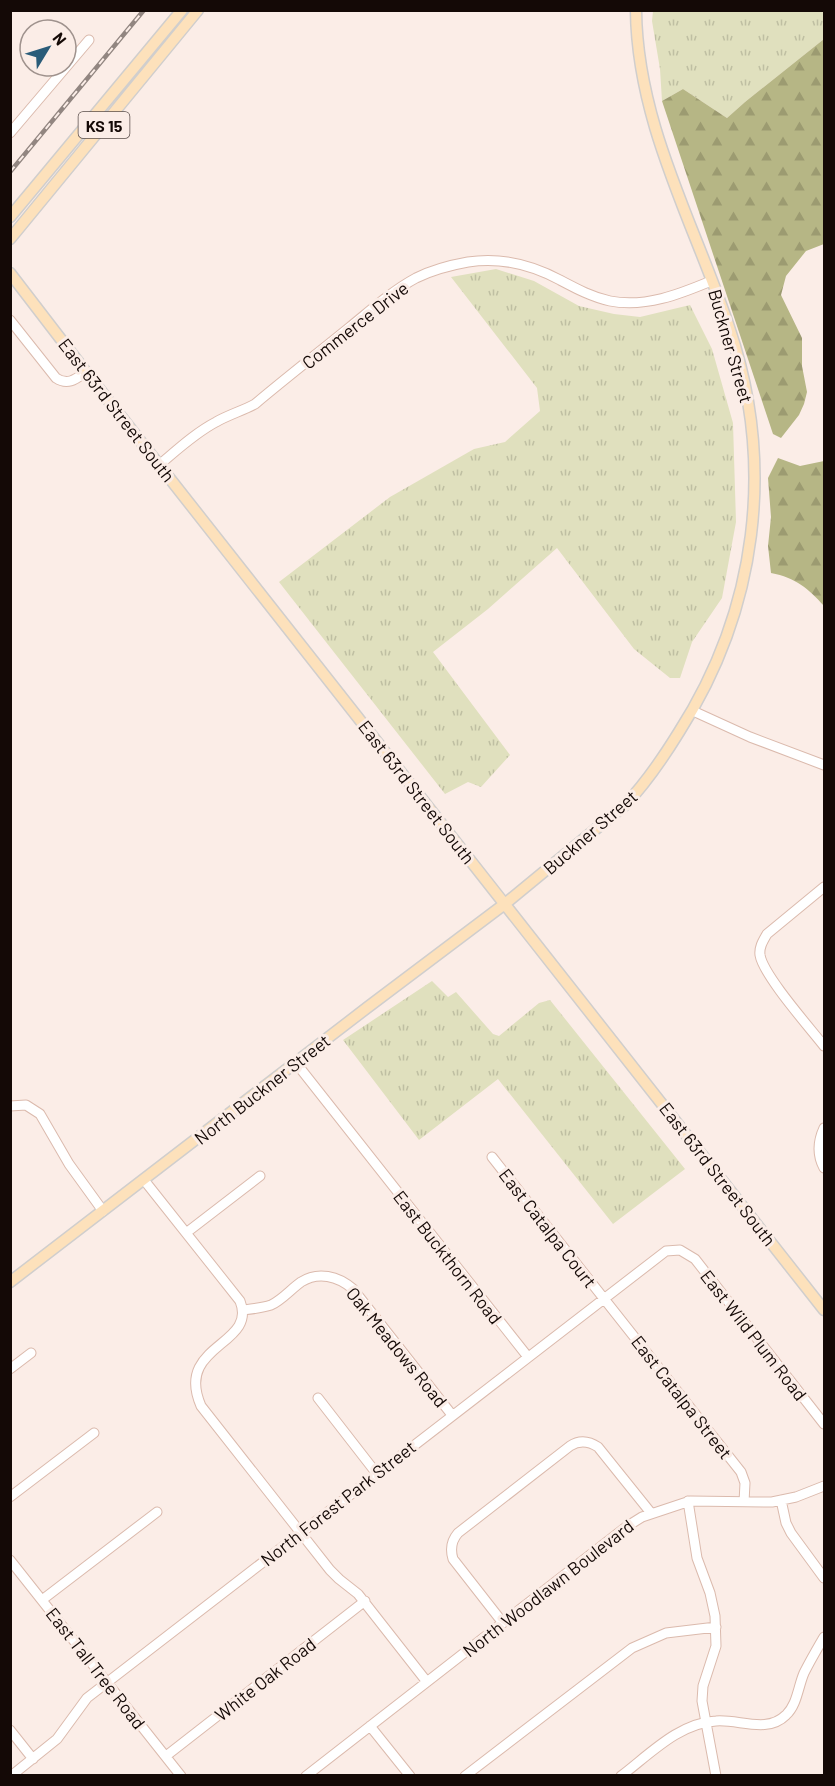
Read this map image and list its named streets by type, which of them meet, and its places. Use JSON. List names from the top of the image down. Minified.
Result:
{"streets":{"main road":["KS 15","Buckner Street","East 63rd Street South","North Buckner Street"],"street":["Commerce Drive","East Catalpa Court","East Buckthorn Road","East Wild Plum Road","Oak Meadows Road","East Catalpa Street","North Forest Park Street","North Woodlawn Boulevard","East Tall Tree Road","White Oak Road"]},"crossings":[["Commerce Drive","Buckner Street"],["Commerce Drive","East 63rd Street South"],["Buckner Street","East 63rd Street South"],["Buckner Street","North Buckner Street"],["East 63rd Street South","North Buckner Street"],["North Buckner Street","East Buckthorn Road"],["East Catalpa Court","East Catalpa Street"],["East Catalpa Court","North Forest Park Street"],["East Buckthorn Road","North Forest Park Street"],["East Wild Plum Road","North Forest Park Street"],["Oak Meadows Road","North Forest Park Street"],["East Catalpa Street","North Forest Park Street"],["East Catalpa Street","North Woodlawn Boulevard"],["North Forest Park Street","East Tall Tree Road"],["East Tall Tree Road","White Oak Road"]],"north":"top right"}
